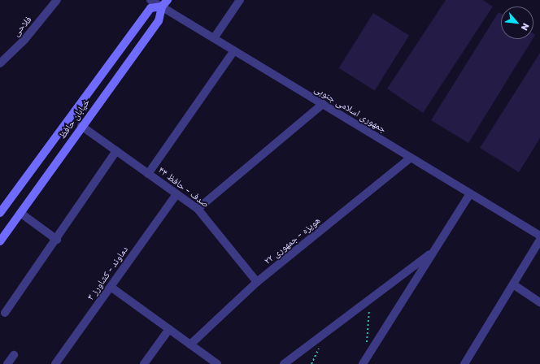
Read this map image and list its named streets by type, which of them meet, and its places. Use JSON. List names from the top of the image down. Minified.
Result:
{"streets":{"main road":["خیابان حافظ"],"street":["فلاحی","جمهوری اسلامی جنوبی","صدف - حافظ ۴۴","هویزه - جمهوری ۲۲","دماوند - کشاورز ۳"]},"crossings":[["جمهوری اسلامی جنوبی","خیابان حافظ"],["جمهوری اسلامی جنوبی","هویزه - جمهوری ۲۲"],["خیابان حافظ","صدف - حافظ ۴۴"],["صدف - حافظ ۴۴","هویزه - جمهوری ۲۲"],["صدف - حافظ ۴۴","دماوند - کشاورز ۳"]],"north":"bottom right"}
